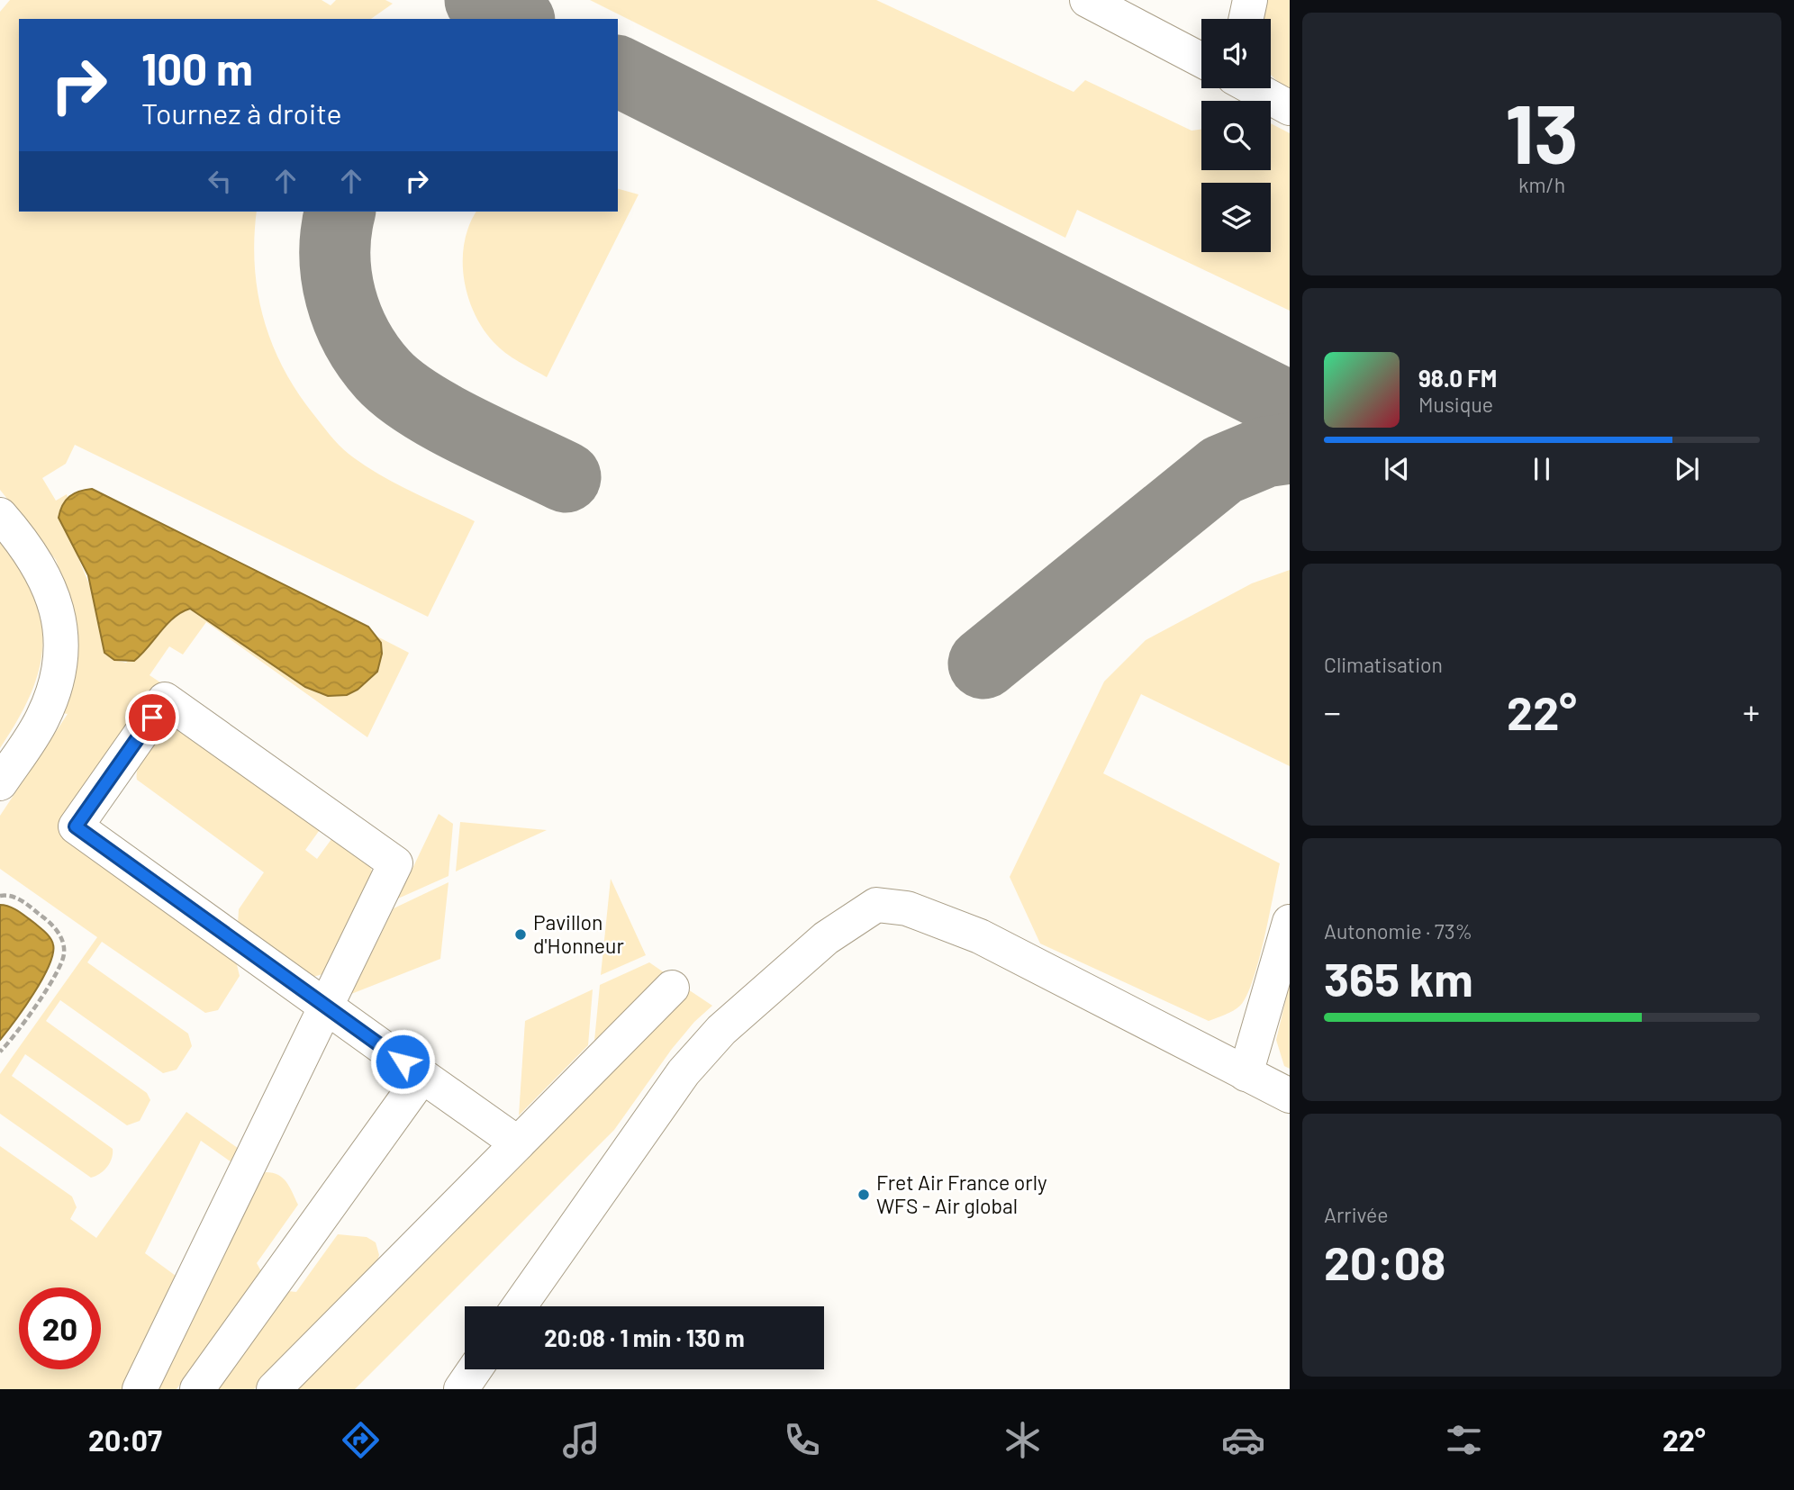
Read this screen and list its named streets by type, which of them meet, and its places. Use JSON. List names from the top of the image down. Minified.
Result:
{"places":["Pavillon d'Honneur","Fret Air France orly WFS - Air global"],"page":{"tile":[["13","km/h"],"Climatisation",["Autonomie · 73%","365 km"],["Arrivée","20:08"]],"turn":["100 m","Tournez à droite"],"song":["98.0 FM","Musique"],"heat":["−","22°","+"],"limit":"20","trip":"20:08 · 1 min · 130 m","tabs":["20:07","22°"]}}
